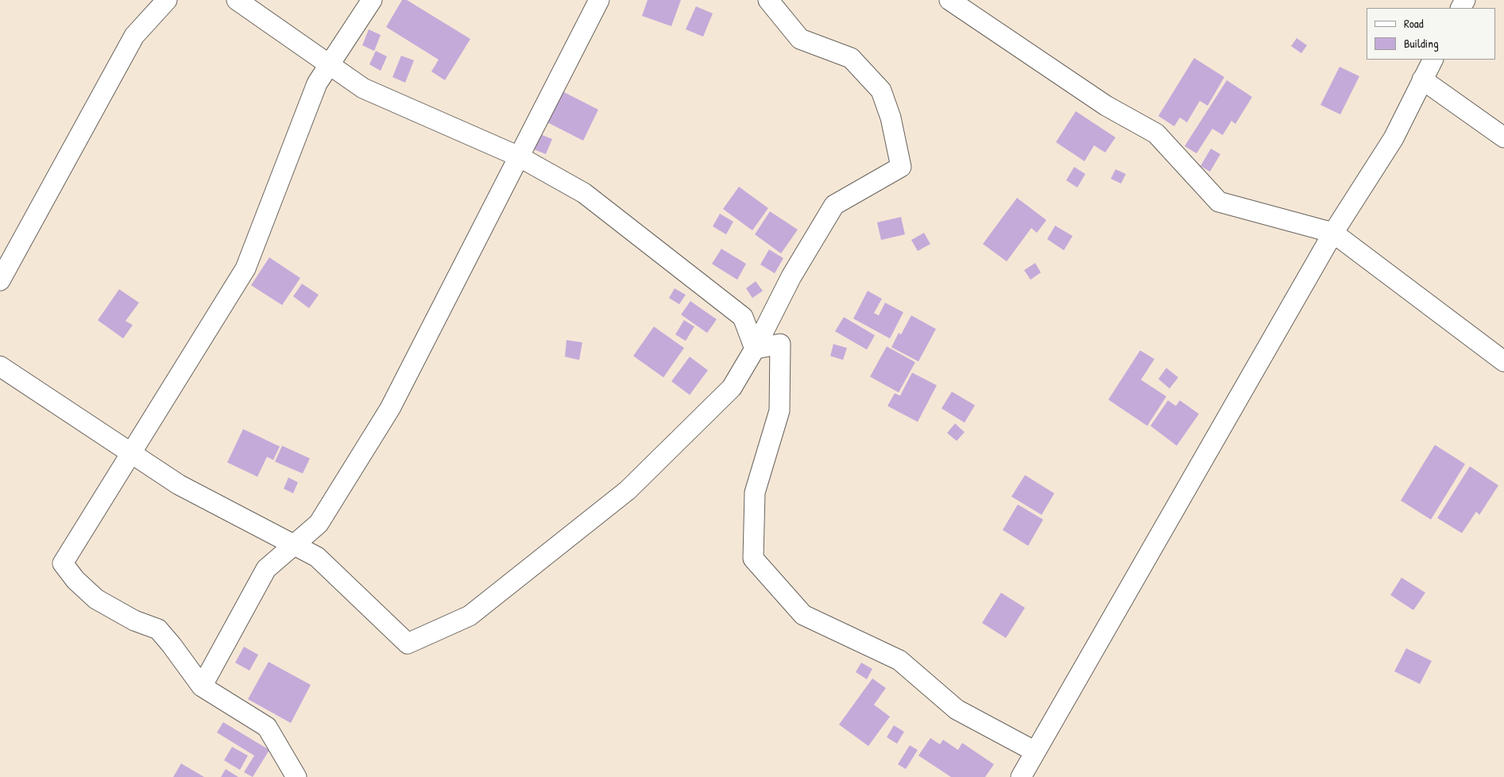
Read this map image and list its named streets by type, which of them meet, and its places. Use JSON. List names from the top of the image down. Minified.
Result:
{"legend":["Road","Building"]}
